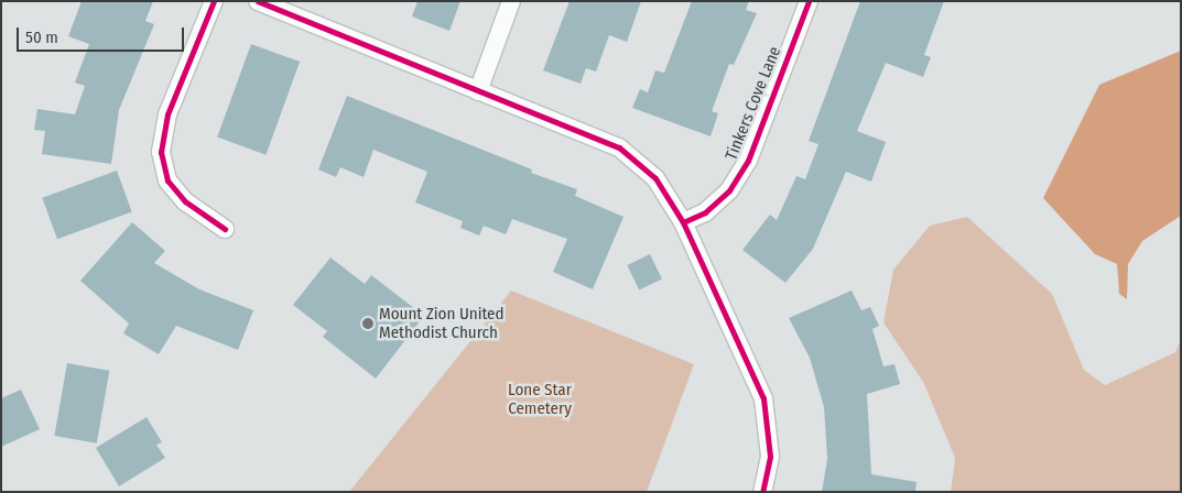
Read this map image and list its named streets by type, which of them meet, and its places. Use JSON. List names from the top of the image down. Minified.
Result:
{"streets":{"street":["Tinkers Cove Lane"]},"parks":["Lone Star Cemetery"],"places":["Mount Zion United Methodist Church"],"scale_bar":"50 m"}
